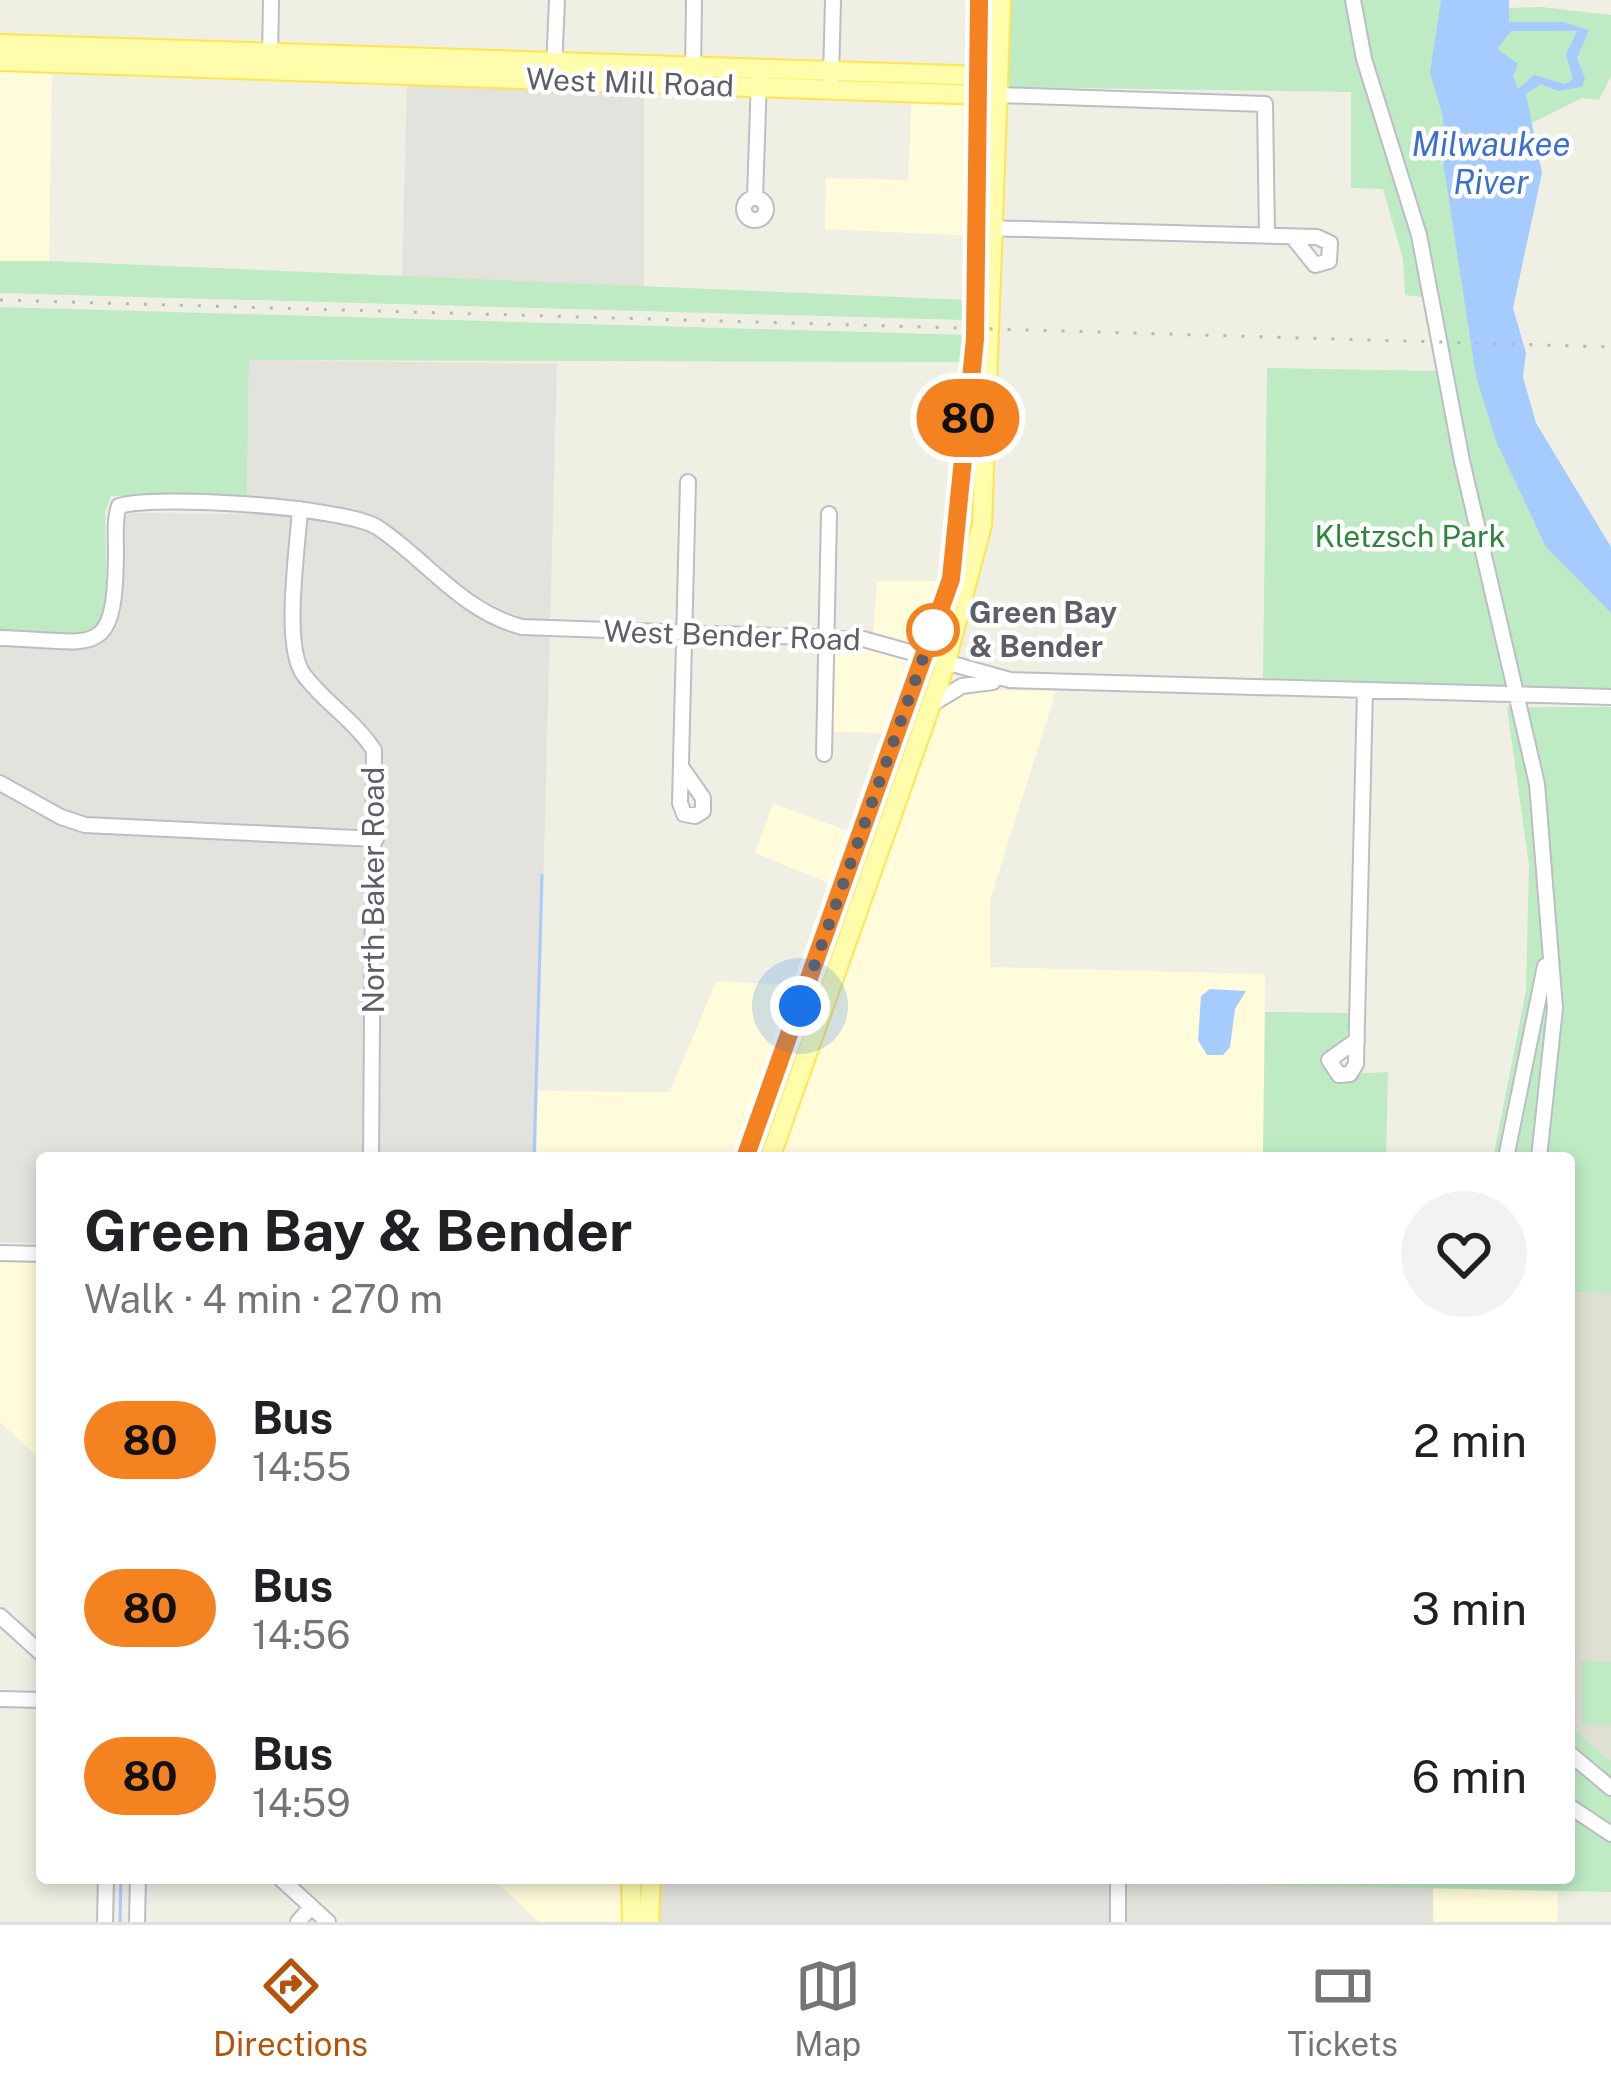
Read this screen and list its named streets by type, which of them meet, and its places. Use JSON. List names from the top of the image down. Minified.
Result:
{"streets":{"main road":["West Mill Road"],"street":["West Bender Road","North Baker Road"]},"crossings":[["West Bender Road","North Baker Road"]],"water":["Milwaukee River"],"parks":["Kletzsch Park"],"places":["Green Bay & Bender"],"lines":["bus line 80"],"page":{"on_map":"80","heading":["Green Bay & Bender","Walk · 4 min · 270 m"],"list":[{"mark":"80","name":"Bus","note":"14:55","value":"2 min"},{"mark":"80","name":"Bus","note":"14:56","value":"3 min"},{"mark":"80","name":"Bus","note":"14:59","value":"6 min"}],"tabs":["Directions","Map","Tickets"]}}
